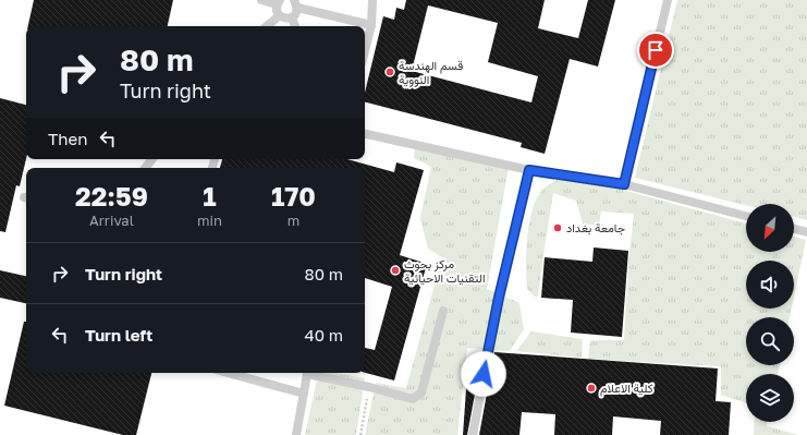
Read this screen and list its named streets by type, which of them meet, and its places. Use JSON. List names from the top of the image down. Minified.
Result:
{"places":["قسم الهندسة النووية","جامعة بغداد","مركز بحوث التقنيات الاحيائية","كلية الاعلام"],"north":"bottom left","page":{"turn":["80 m","Turn right"],"then":"Then","eta":["22:59","Arrival","1","min","170","m"],"list":[{"name":"Turn right","value":"80 m"},{"name":"Turn left","value":"40 m"}]}}
